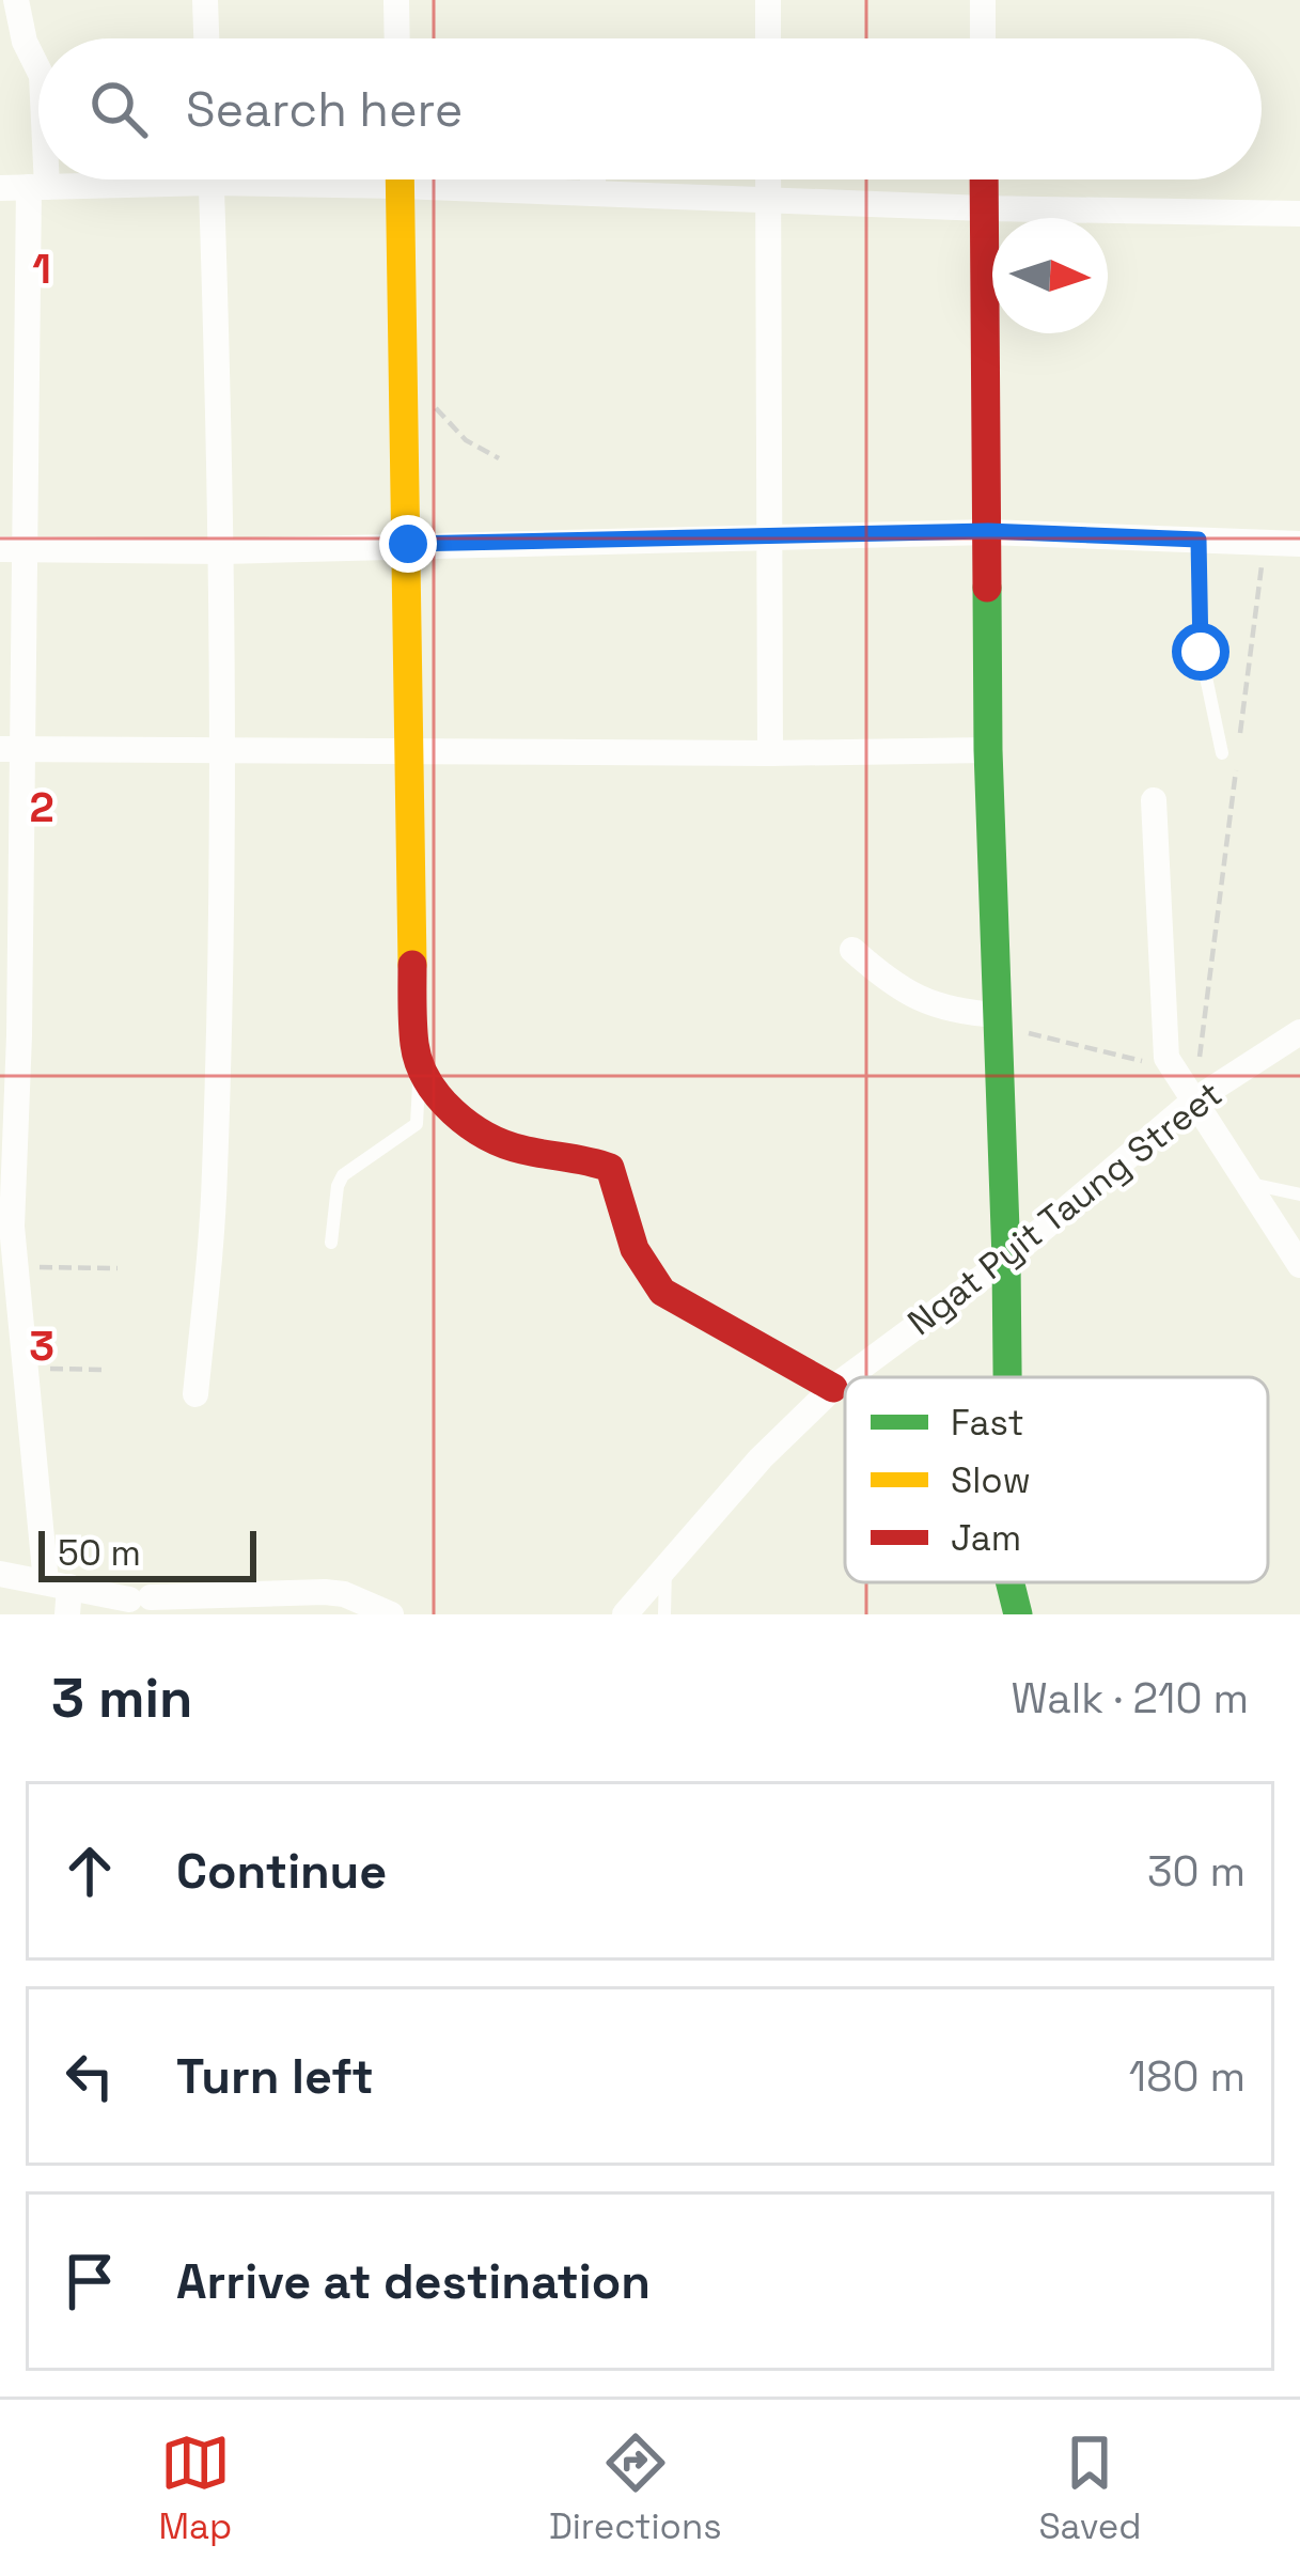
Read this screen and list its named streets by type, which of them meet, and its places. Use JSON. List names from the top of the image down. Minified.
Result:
{"streets":{"street":["Ngat Pyit Taung Street"]},"legend":["Fast","Slow","Jam"],"scale_bar":"50 m","north":"right","page":{"search":"Search here","scale":"50 m","heading":["3 min","Walk · 210 m"],"list":[["Continue","30 m"],["Turn left","180 m"],"Arrive at destination"],"nav":["Map","Directions","Saved"]},"grid":{"rows":["1","2","3"]}}
